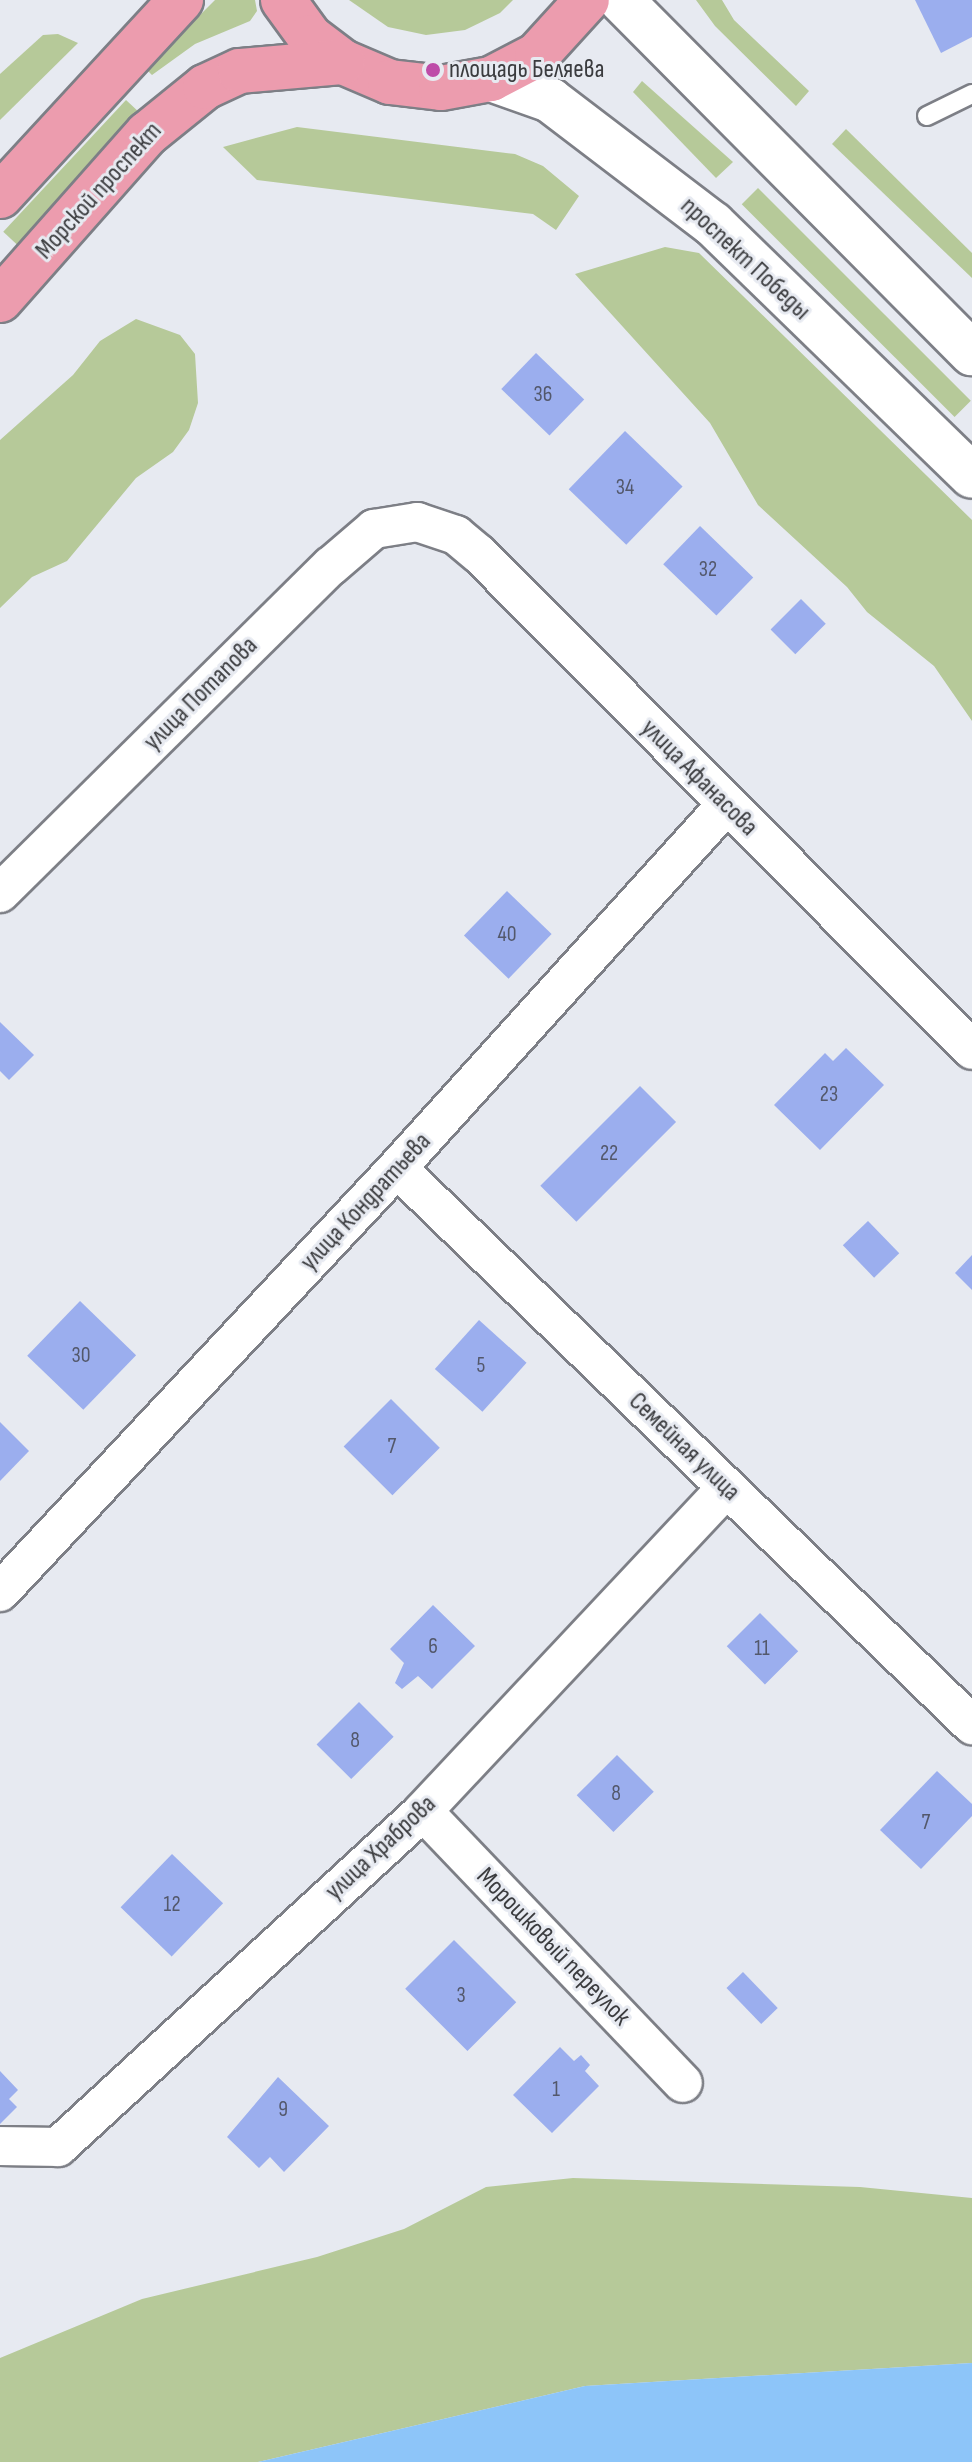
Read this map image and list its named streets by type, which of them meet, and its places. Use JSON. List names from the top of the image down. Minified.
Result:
{"streets":{"main road":["Морской проспект","проспект Победы"],"street":["улица Потапова","улица Афанасова","улица Кондратьева","Семейная улица","улица Храброва","Морошковый переулок"]},"crossings":[["улица Потапова","улица Афанасова"],["улица Афанасова","улица Кондратьева"],["улица Кондратьева","Семейная улица"],["Семейная улица","улица Храброва"],["улица Храброва","Морошковый переулок"]],"places":["площадь Беляева"],"house_numbers":["36","34","32","40","23","22","30","5","7","6","11","8","8","7","12","3","1","9"]}
